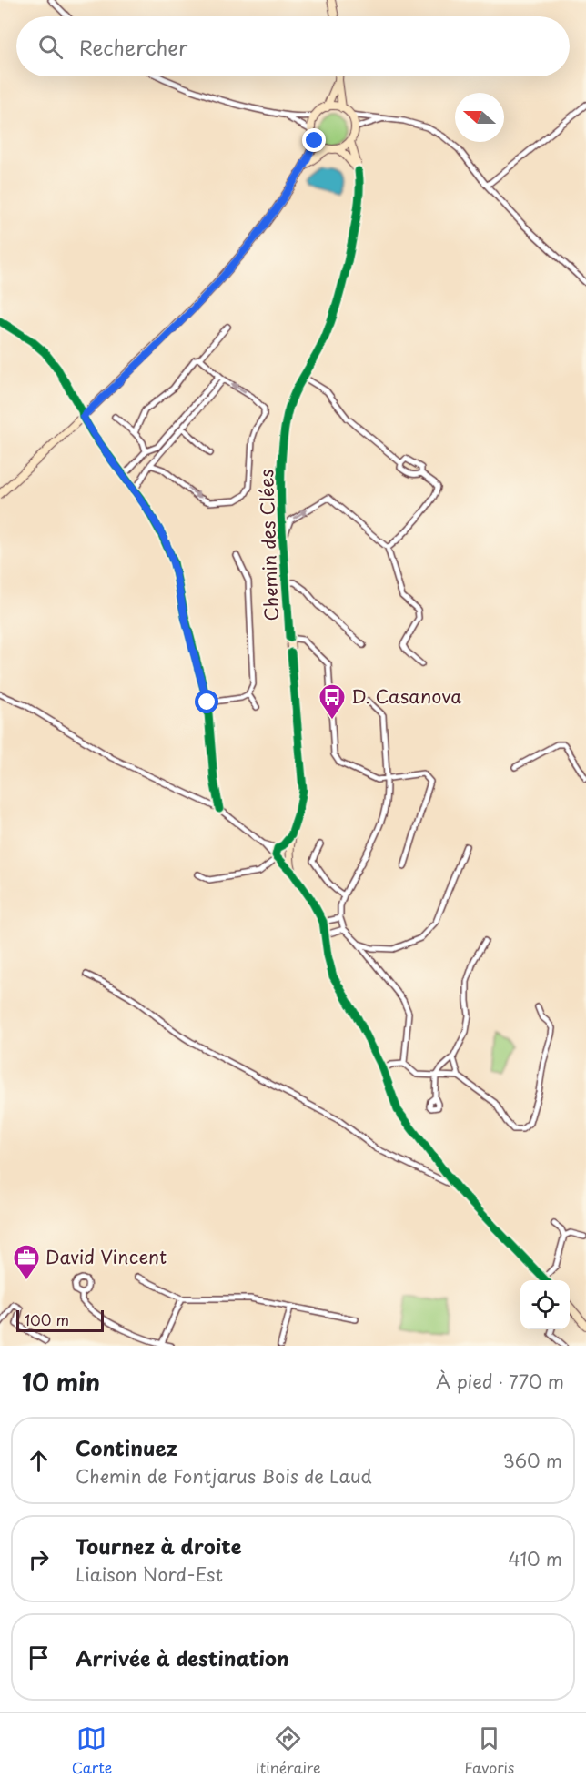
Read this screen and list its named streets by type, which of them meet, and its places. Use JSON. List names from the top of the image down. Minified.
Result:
{"streets":{"street":["Chemin des Clées"]},"places":{"bus stop":["D. Casanova"],"office":["David Vincent"]},"scale_bar":"100 m","north":"left","page":{"search":"Rechercher","scale":"100 m","heading":["10 min","À pied · 770 m"],"list":[["Continuez","Chemin de Fontjarus Bois de Laud","360 m"],["Tournez à droite","Liaison Nord-Est","410 m"],"Arrivée à destination"],"nav":["Carte","Itinéraire","Favoris"]}}
